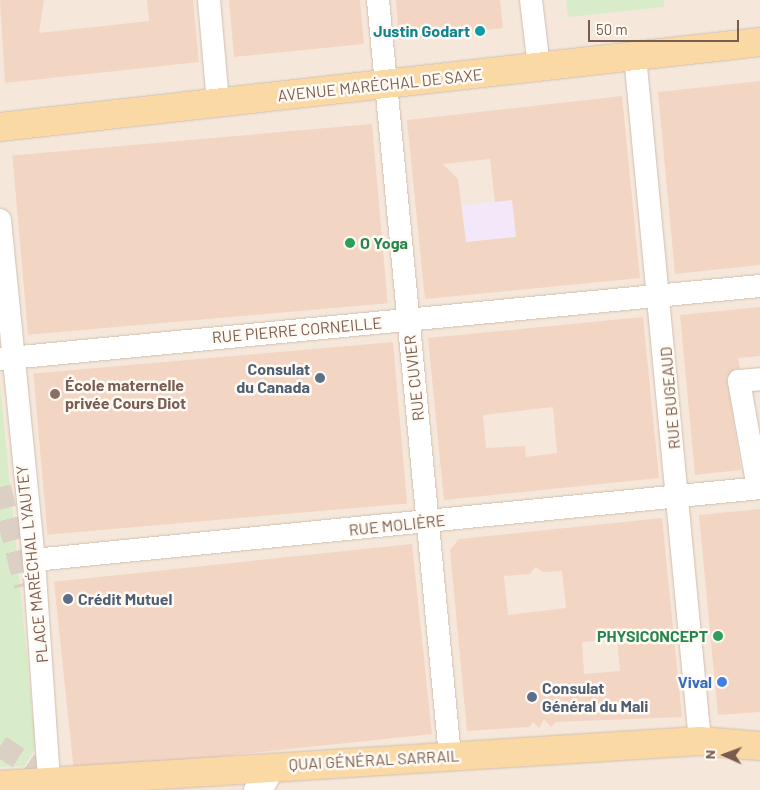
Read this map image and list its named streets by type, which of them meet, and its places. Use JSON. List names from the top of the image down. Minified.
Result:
{"streets":{"main road":["AVENUE MARÉCHAL DE SAXE","QUAI GÉNÉRAL SARRAIL"],"street":["RUE PIERRE CORNEILLE","RUE CUVIER","RUE BUGEAUD","RUE MOLIÈRE","PLACE MARÉCHAL LYAUTEY"]},"crossings":[["AVENUE MARÉCHAL DE SAXE","RUE CUVIER"],["AVENUE MARÉCHAL DE SAXE","RUE BUGEAUD"],["RUE PIERRE CORNEILLE","RUE CUVIER"],["RUE PIERRE CORNEILLE","RUE BUGEAUD"],["RUE PIERRE CORNEILLE","PLACE MARÉCHAL LYAUTEY"],["RUE CUVIER","RUE MOLIÈRE"],["RUE CUVIER","QUAI GÉNÉRAL SARRAIL"],["RUE BUGEAUD","RUE MOLIÈRE"],["RUE BUGEAUD","QUAI GÉNÉRAL SARRAIL"],["RUE MOLIÈRE","PLACE MARÉCHAL LYAUTEY"],["PLACE MARÉCHAL LYAUTEY","QUAI GÉNÉRAL SARRAIL"]],"places":["Justin Godart","O Yoga","Consulat du Canada","École maternelle privée Cours Diot","Crédit Mutuel","PHYSICONCEPT","Vival","Consulat Général du Mali"],"scale_bar":"50 m","north":"left"}
